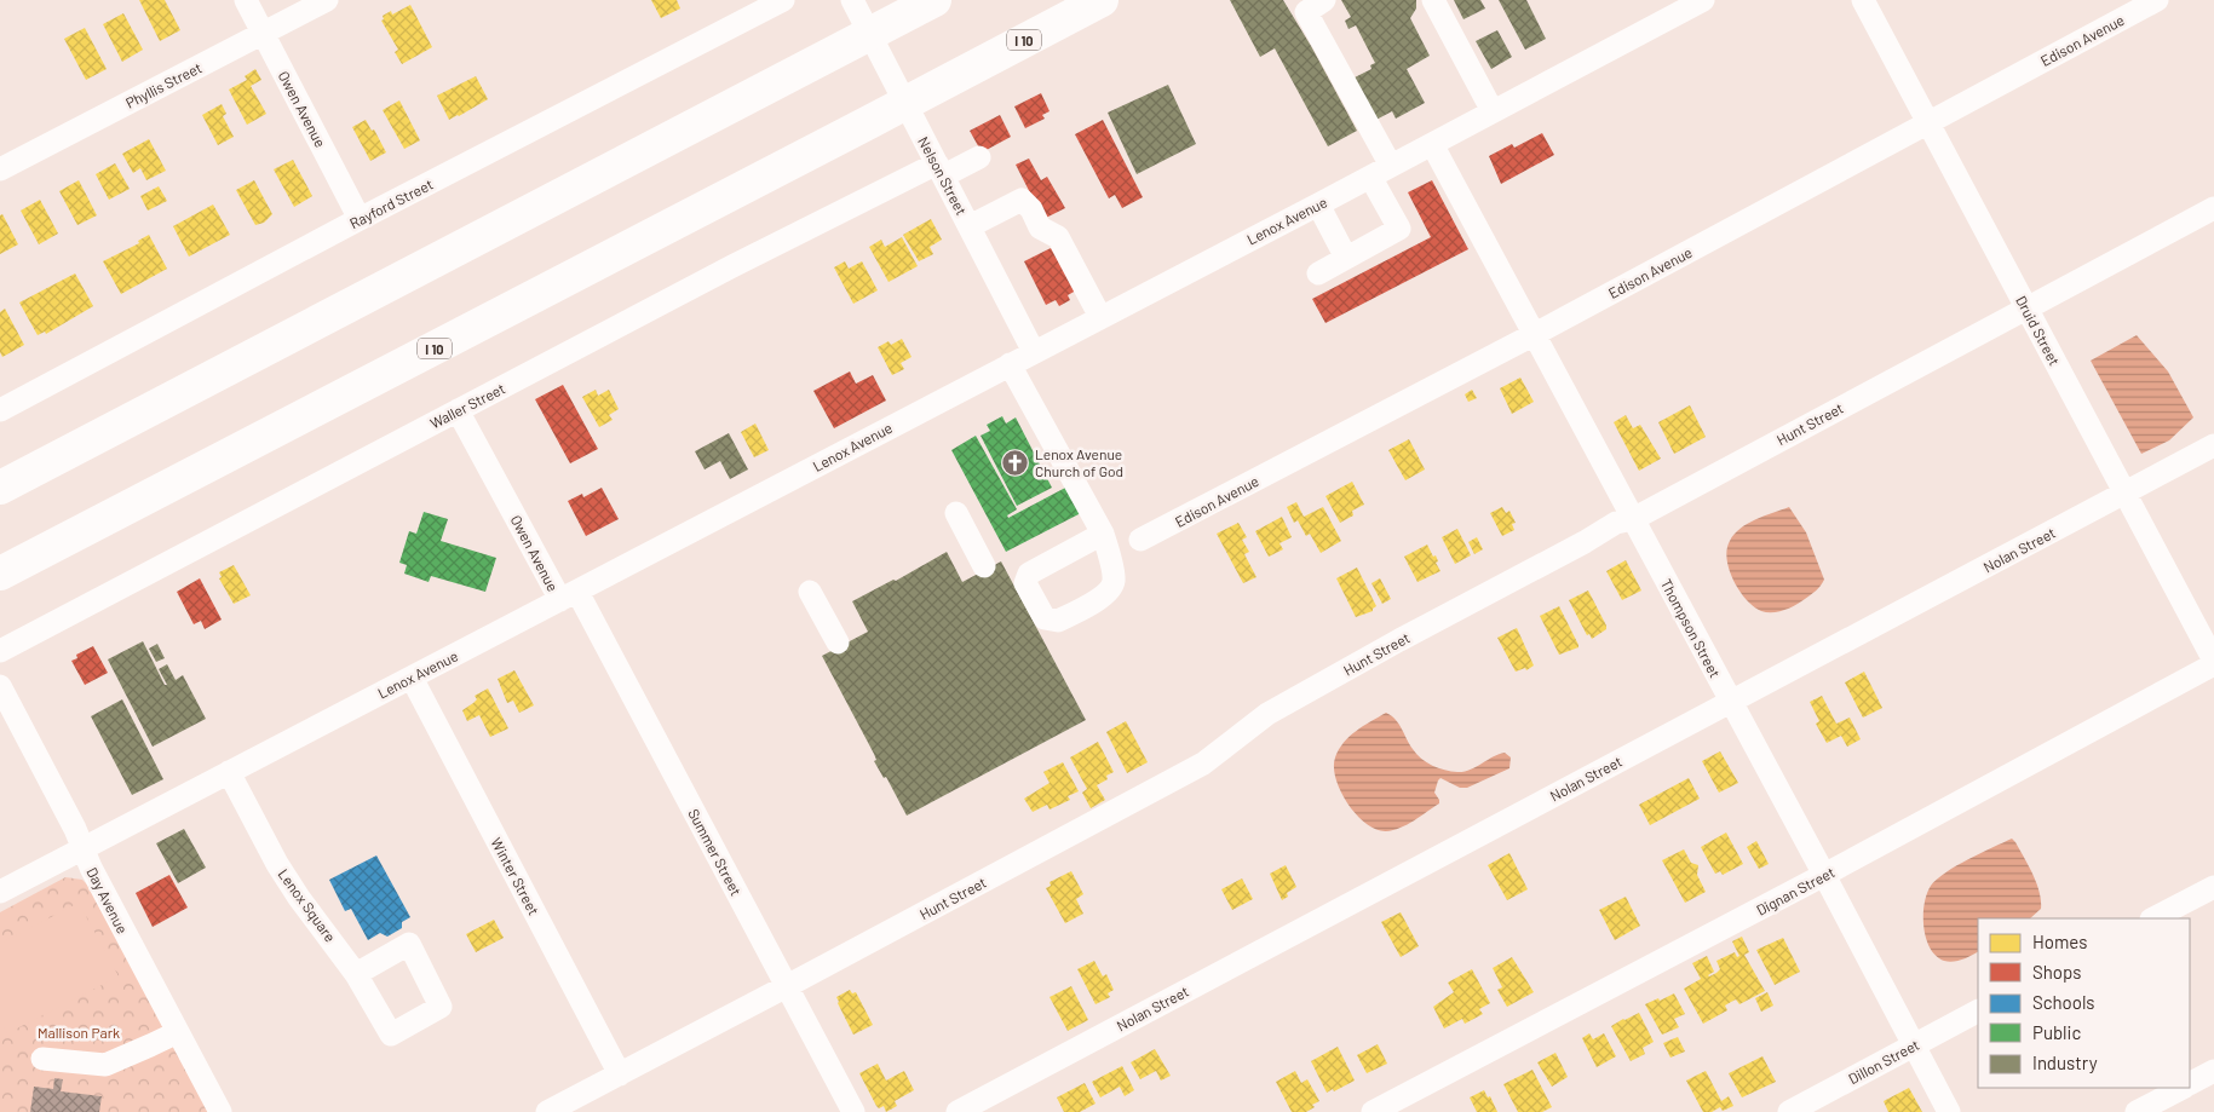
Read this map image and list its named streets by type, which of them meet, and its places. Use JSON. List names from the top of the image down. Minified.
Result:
{"streets":{"highway":["I 10"],"street":["Edison Avenue","Phyllis Street","Owen Avenue","Nelson Street","Rayford Street","Lenox Avenue","Druid Street","Waller Street","Hunt Street","Nolan Street","Thompson Street","Summer Street","Winter Street","Dignan Street","Day Avenue","Lenox Square","Dillon Street"]},"crossings":[["Edison Avenue","Druid Street"],["Edison Avenue","Thompson Street"],["Phyllis Street","Owen Avenue"],["Owen Avenue","Rayford Street"],["Owen Avenue","Lenox Avenue"],["Owen Avenue","Waller Street"],["Owen Avenue","Summer Street"],["Nelson Street","Lenox Avenue"],["Nelson Street","Waller Street"],["Lenox Avenue","Thompson Street"],["Lenox Avenue","Summer Street"],["Lenox Avenue","Winter Street"],["Lenox Avenue","Day Avenue"],["Lenox Avenue","Lenox Square"],["Druid Street","Hunt Street"],["Druid Street","Nolan Street"],["Druid Street","Dignan Street"],["Hunt Street","Thompson Street"],["Hunt Street","Summer Street"],["Hunt Street","Winter Street"],["Nolan Street","Thompson Street"],["Thompson Street","Dignan Street"],["Thompson Street","Dillon Street"]],"parks":["Mallison Park"],"places":{"church":["Lenox Avenue Church of God"]},"legend":["Homes","Shops","Schools","Public","Industry"]}
